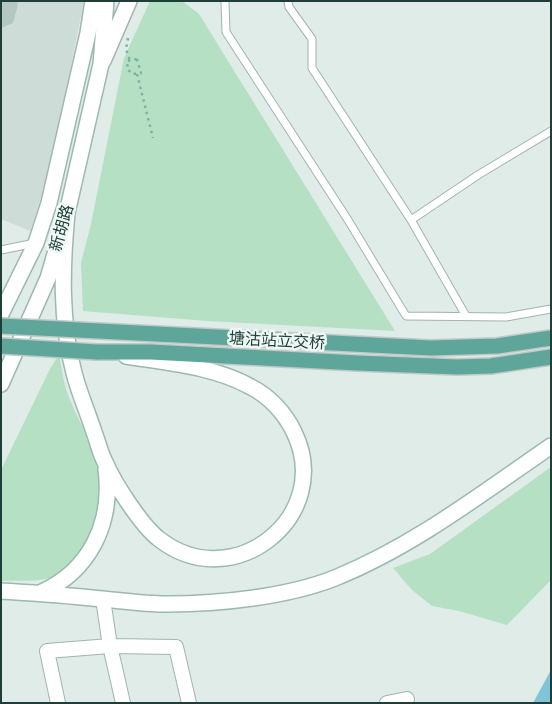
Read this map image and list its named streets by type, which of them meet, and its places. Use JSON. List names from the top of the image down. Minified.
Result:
{"streets":{"main road":["新胡路","塘沽站立交桥"]}}
